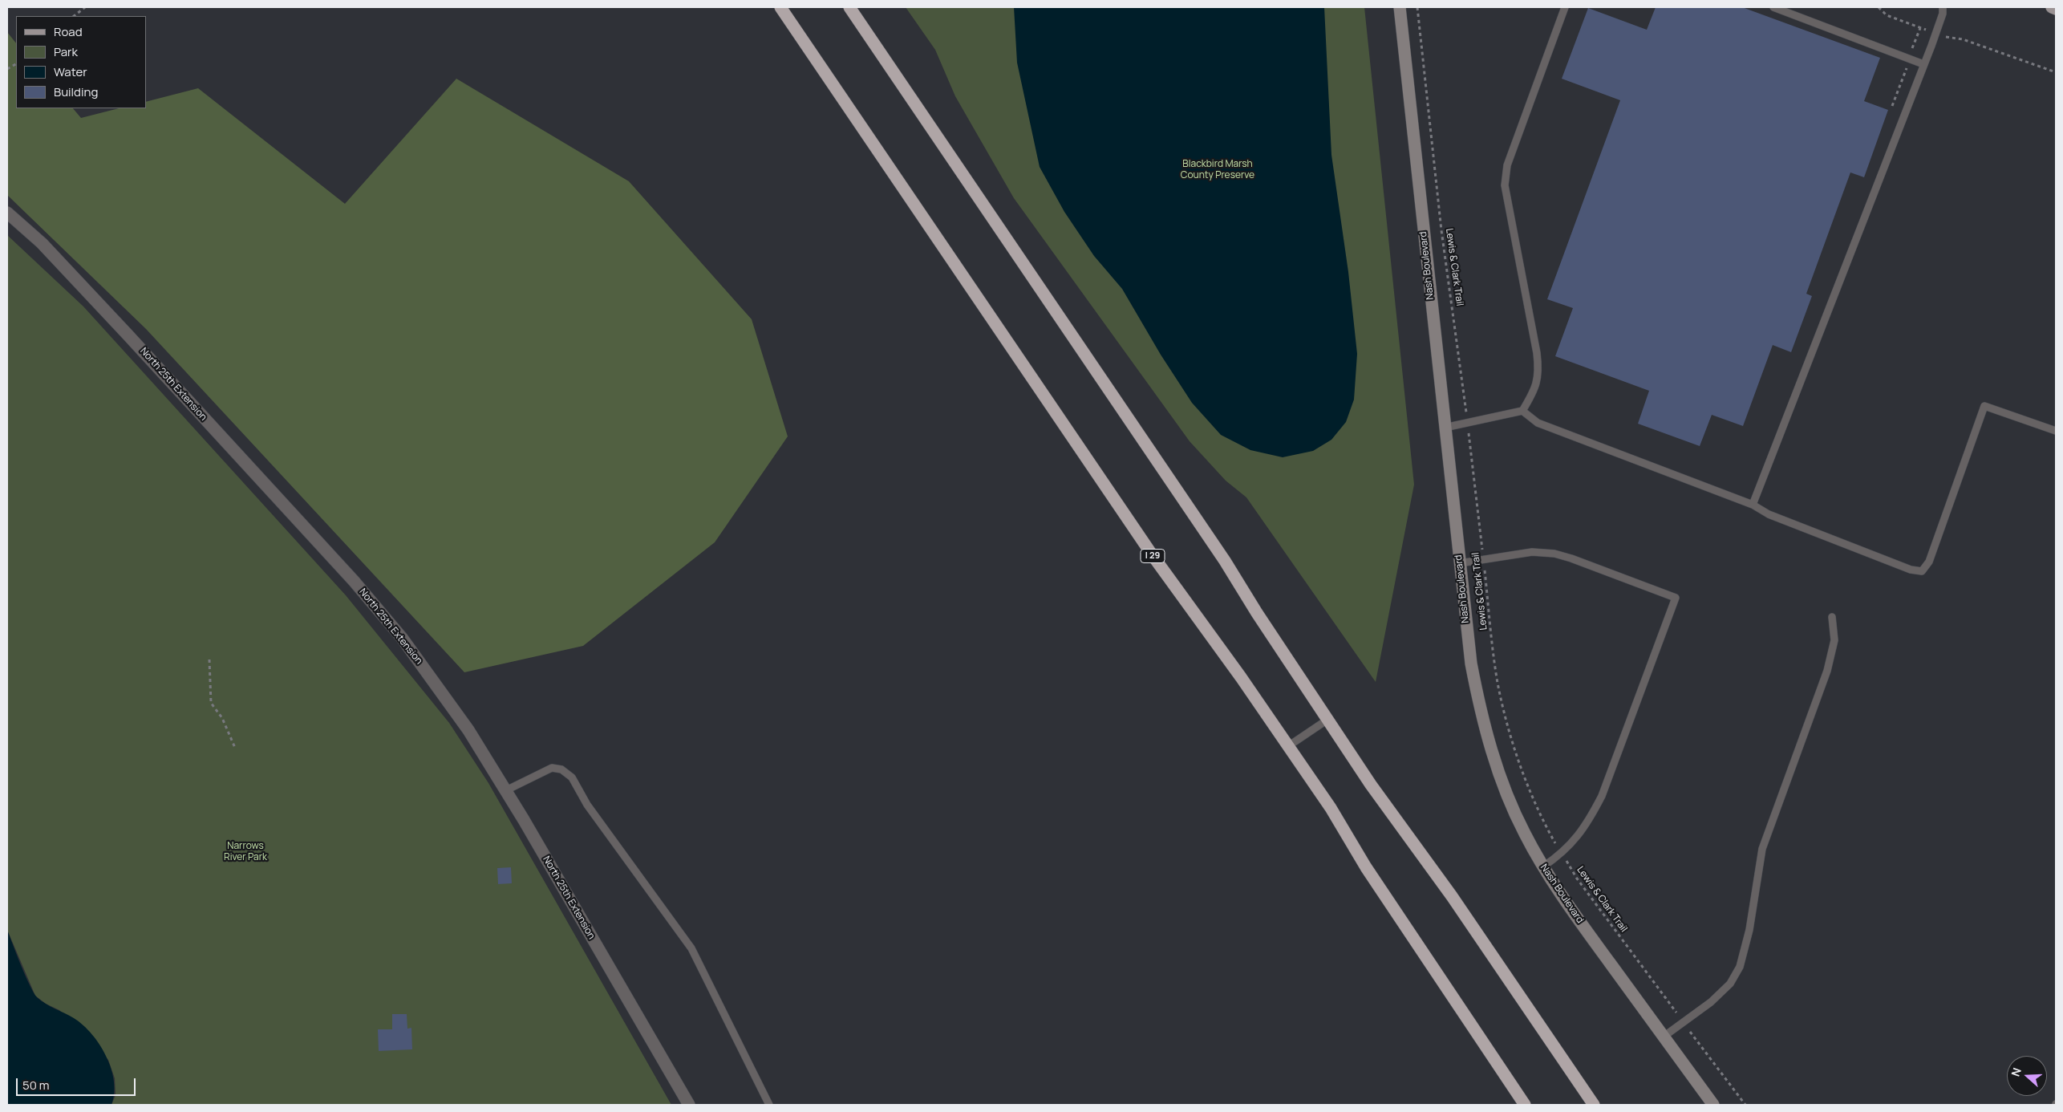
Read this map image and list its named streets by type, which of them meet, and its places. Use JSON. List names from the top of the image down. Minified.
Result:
{"streets":{"highway":["I 29"],"street":["Nash Boulevard","North 25th Extension"],"path":["Lewis & Clark Trail"]},"parks":["Blackbird Marsh County Preserve","Narrows River Park"],"legend":["Road","Park","Water","Building"],"scale_bar":"50 m","north":"left"}
